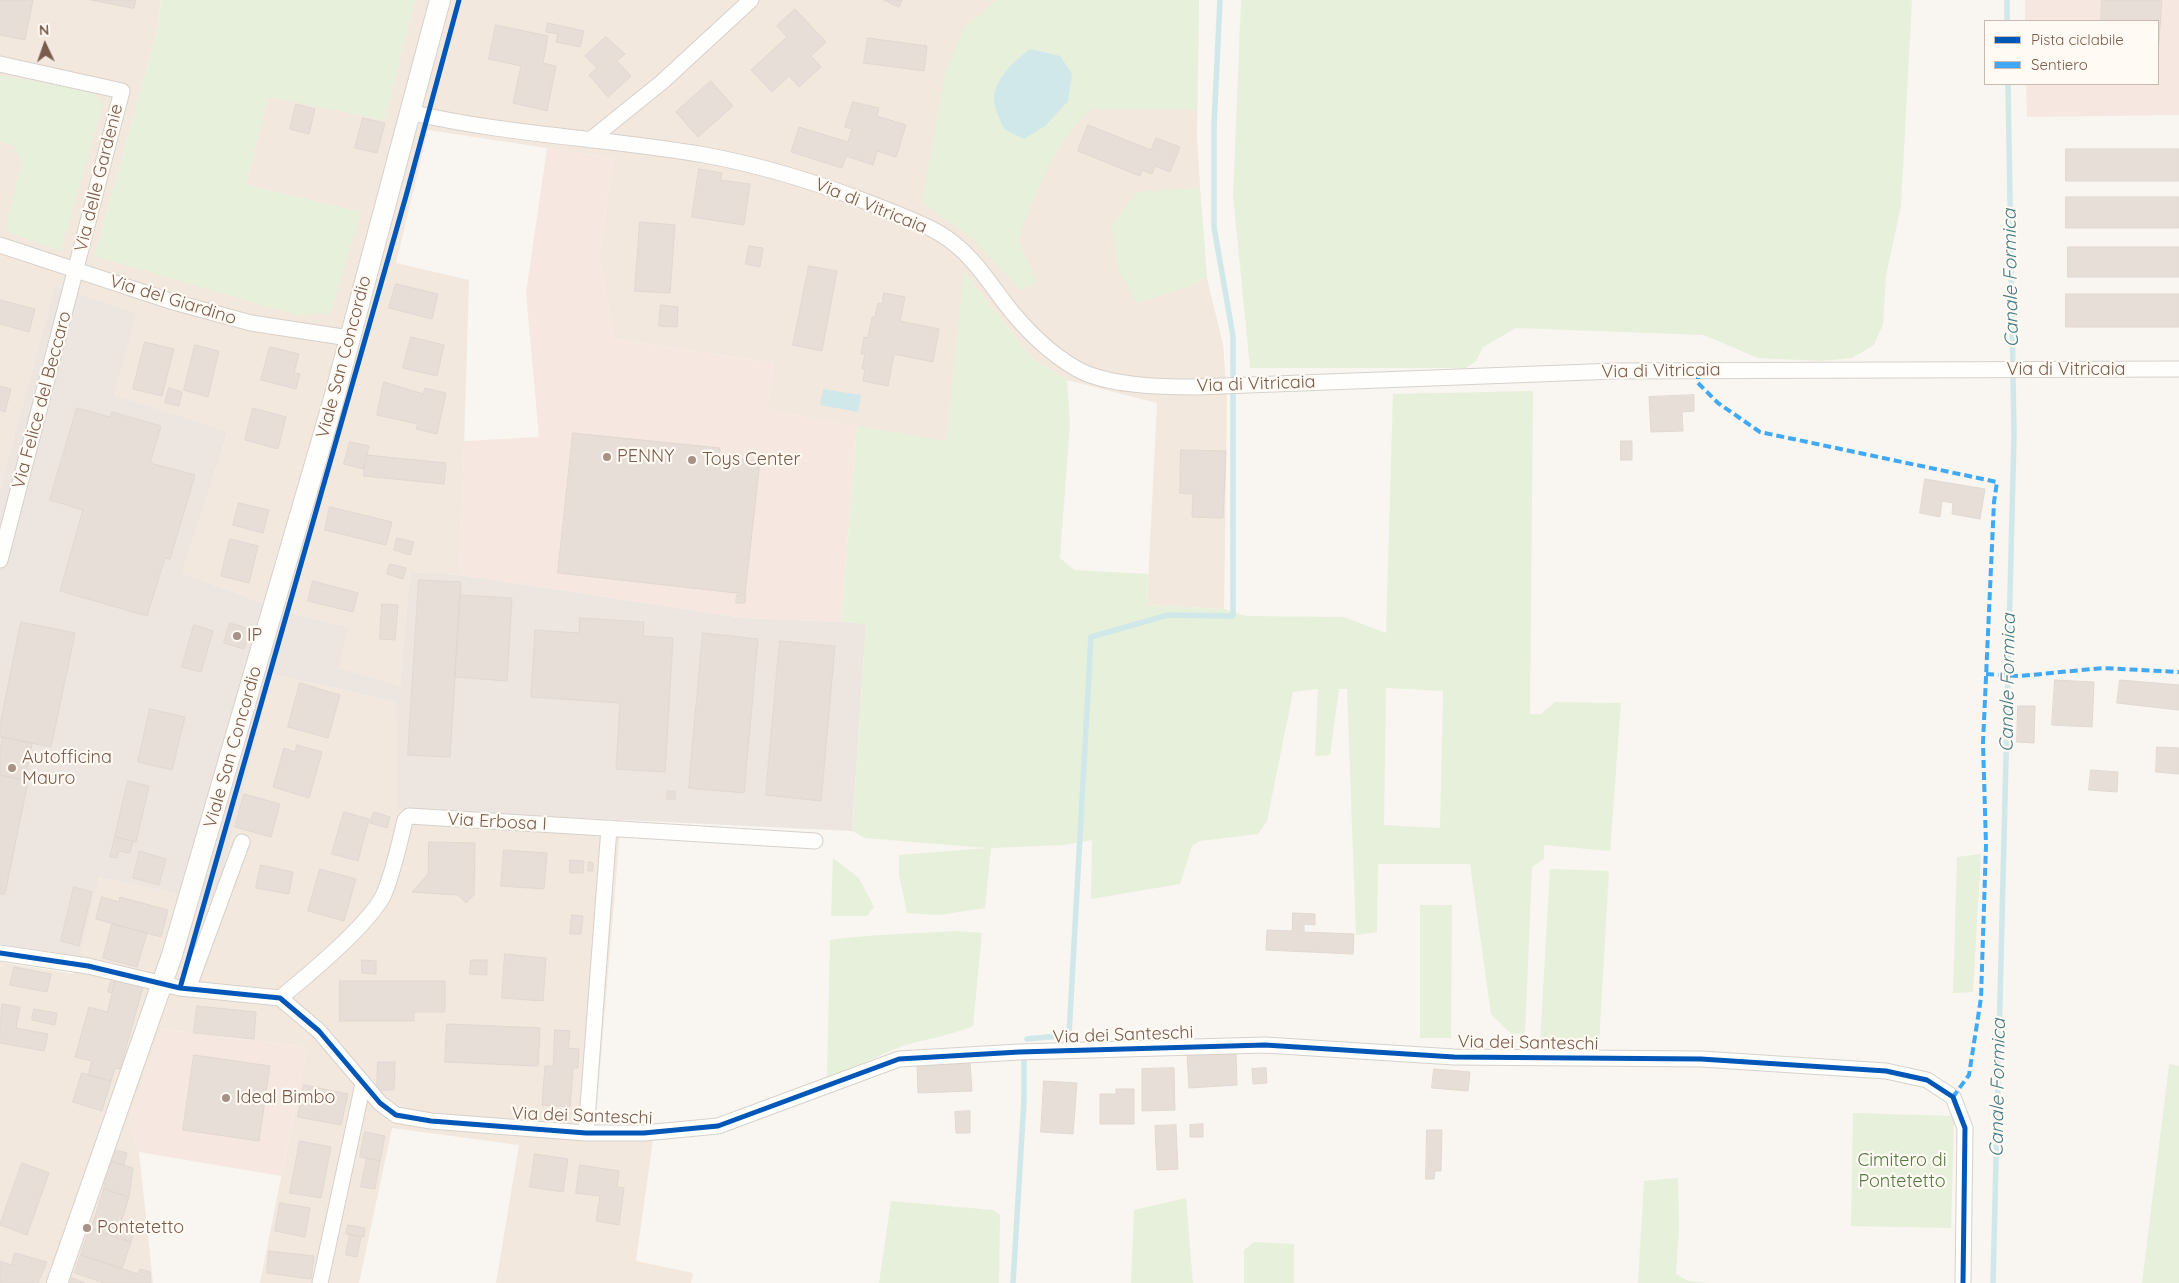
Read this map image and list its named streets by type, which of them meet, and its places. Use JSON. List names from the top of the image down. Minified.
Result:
{"streets":{"main road":["Viale San Concordio"],"street":["Via delle Gardenie","Via di Vitricaia","Via del Giardino","Via Felice del Beccaro","Via Erbosa I","Via dei Santeschi"]},"crossings":[["Via delle Gardenie","Via del Giardino"],["Via delle Gardenie","Via Felice del Beccaro"],["Via di Vitricaia","Viale San Concordio"],["Via del Giardino","Viale San Concordio"],["Via del Giardino","Via Felice del Beccaro"],["Via Erbosa I","Via dei Santeschi"]],"water":["Canale Formica"],"parks":["Cimitero di Pontetetto"],"places":["PENNY","Toys Center","IP","Autofficina Mauro","Ideal Bimbo","Pontetetto"],"legend":["Pista ciclabile","Sentiero"],"north":"top"}
